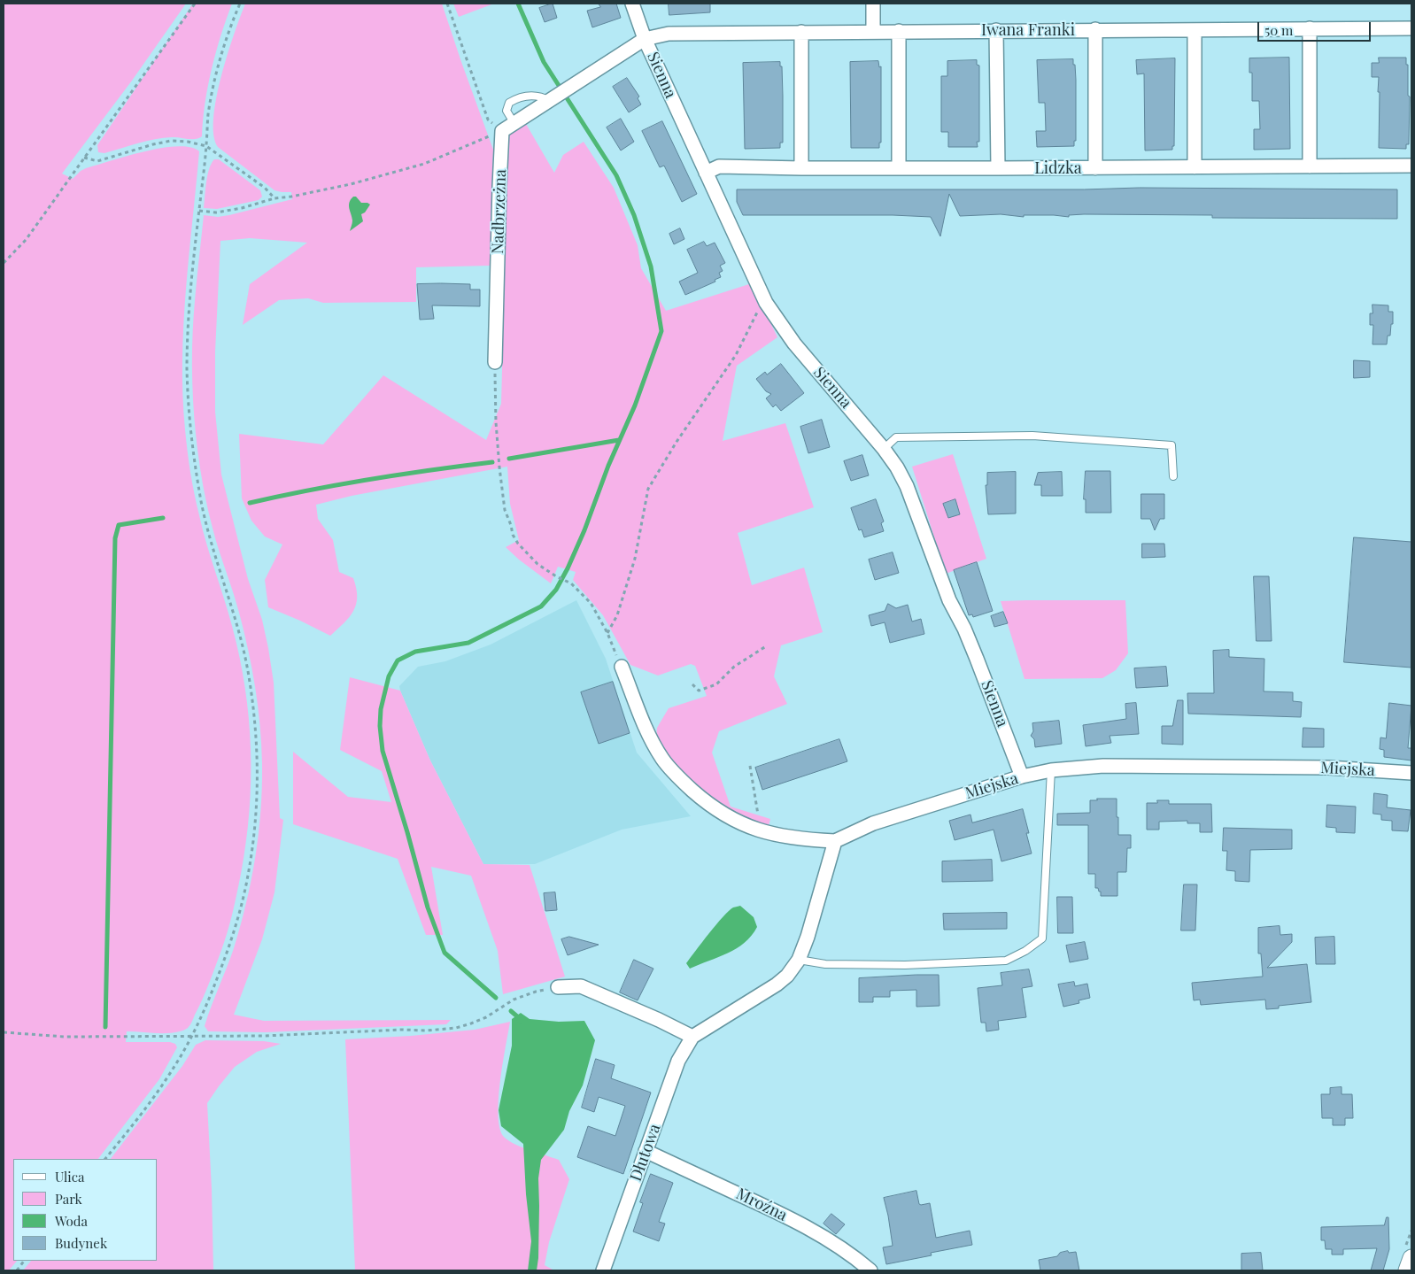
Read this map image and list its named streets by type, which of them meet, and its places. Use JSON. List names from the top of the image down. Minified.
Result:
{"streets":{"street":["Iwana Franki","Sienna","Lidzka","Nadbrzeżna","Miejska","Dłutowa","Mroźna"]},"crossings":[["Iwana Franki","Sienna"],["Sienna","Lidzka"],["Sienna","Miejska"],["Dłutowa","Mroźna"]],"legend":["Ulica","Park","Woda","Budynek"],"scale_bar":"50 m"}
